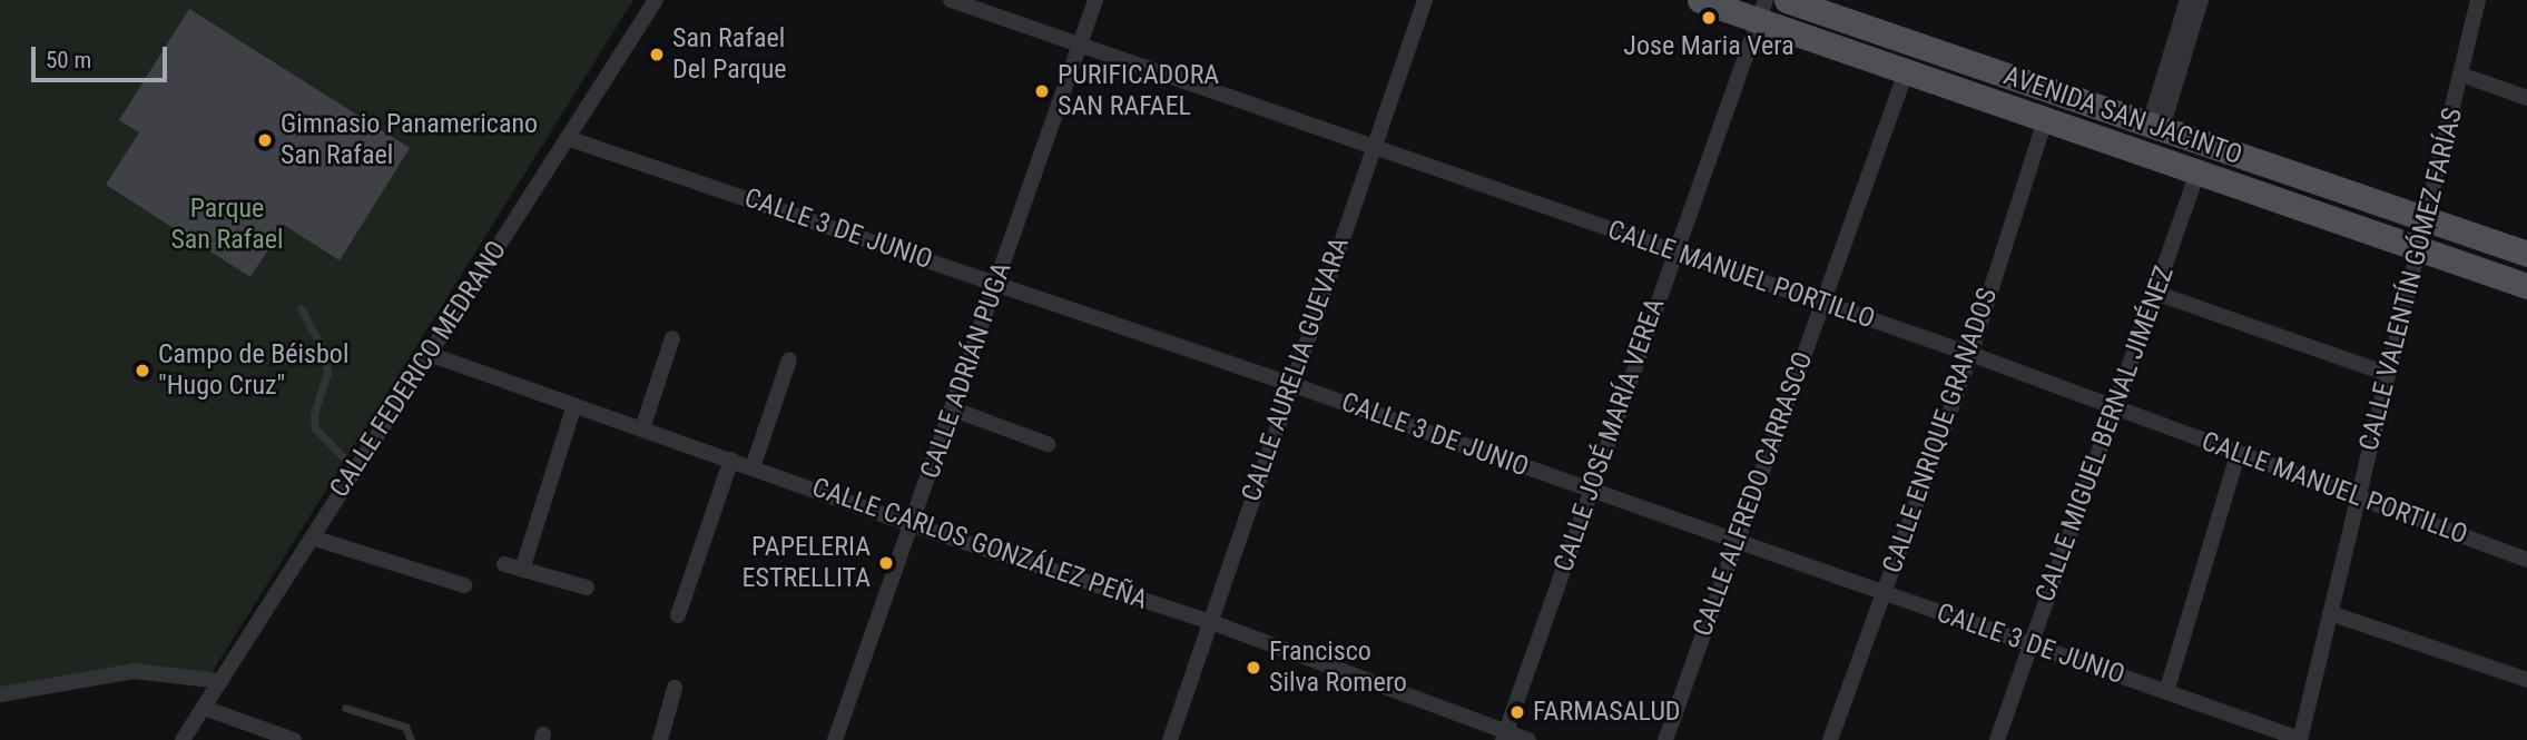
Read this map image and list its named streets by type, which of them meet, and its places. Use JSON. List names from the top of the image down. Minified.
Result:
{"streets":{"main road":["AVENIDA SAN JACINTO"],"street":["CALLE 3 DE JUNIO","CALLE MANUEL PORTILLO","CALLE VALENTÍN GÓMEZ FARÍAS","CALLE FEDERICO MEDRANO","CALLE AURELIA GUEVARA","CALLE ADRIÁN PUGA","CALLE ENRIQUE GRANADOS","CALLE MIGUEL BERNAL JIMÉNEZ","CALLE JOSÉ MARÍA VEREA","CALLE ALFREDO CARRASCO","CALLE CARLOS GONZÁLEZ PEÑA"]},"crossings":[["AVENIDA SAN JACINTO","CALLE VALENTÍN GÓMEZ FARÍAS"],["AVENIDA SAN JACINTO","CALLE ENRIQUE GRANADOS"],["AVENIDA SAN JACINTO","CALLE MIGUEL BERNAL JIMÉNEZ"],["AVENIDA SAN JACINTO","CALLE JOSÉ MARÍA VEREA"],["AVENIDA SAN JACINTO","CALLE ALFREDO CARRASCO"],["CALLE 3 DE JUNIO","CALLE VALENTÍN GÓMEZ FARÍAS"],["CALLE 3 DE JUNIO","CALLE FEDERICO MEDRANO"],["CALLE 3 DE JUNIO","CALLE AURELIA GUEVARA"],["CALLE 3 DE JUNIO","CALLE ADRIÁN PUGA"],["CALLE 3 DE JUNIO","CALLE ENRIQUE GRANADOS"],["CALLE 3 DE JUNIO","CALLE MIGUEL BERNAL JIMÉNEZ"],["CALLE 3 DE JUNIO","CALLE JOSÉ MARÍA VEREA"],["CALLE 3 DE JUNIO","CALLE ALFREDO CARRASCO"],["CALLE MANUEL PORTILLO","CALLE VALENTÍN GÓMEZ FARÍAS"],["CALLE MANUEL PORTILLO","CALLE AURELIA GUEVARA"],["CALLE MANUEL PORTILLO","CALLE ADRIÁN PUGA"],["CALLE MANUEL PORTILLO","CALLE ENRIQUE GRANADOS"],["CALLE MANUEL PORTILLO","CALLE MIGUEL BERNAL JIMÉNEZ"],["CALLE MANUEL PORTILLO","CALLE JOSÉ MARÍA VEREA"],["CALLE MANUEL PORTILLO","CALLE ALFREDO CARRASCO"],["CALLE FEDERICO MEDRANO","CALLE CARLOS GONZÁLEZ PEÑA"],["CALLE AURELIA GUEVARA","CALLE CARLOS GONZÁLEZ PEÑA"],["CALLE ADRIÁN PUGA","CALLE CARLOS GONZÁLEZ PEÑA"],["CALLE JOSÉ MARÍA VEREA","CALLE CARLOS GONZÁLEZ PEÑA"]],"parks":["Parque San Rafael"],"places":["Jose Maria Vera","San Rafael Del Parque","PURIFICADORA SAN RAFAEL","Gimnasio Panamericano San Rafael","Campo de Béisbol \"Hugo Cruz\"","PAPELERIA ESTRELLITA","Francisco Silva Romero","FARMASALUD"],"scale_bar":"50 m"}
